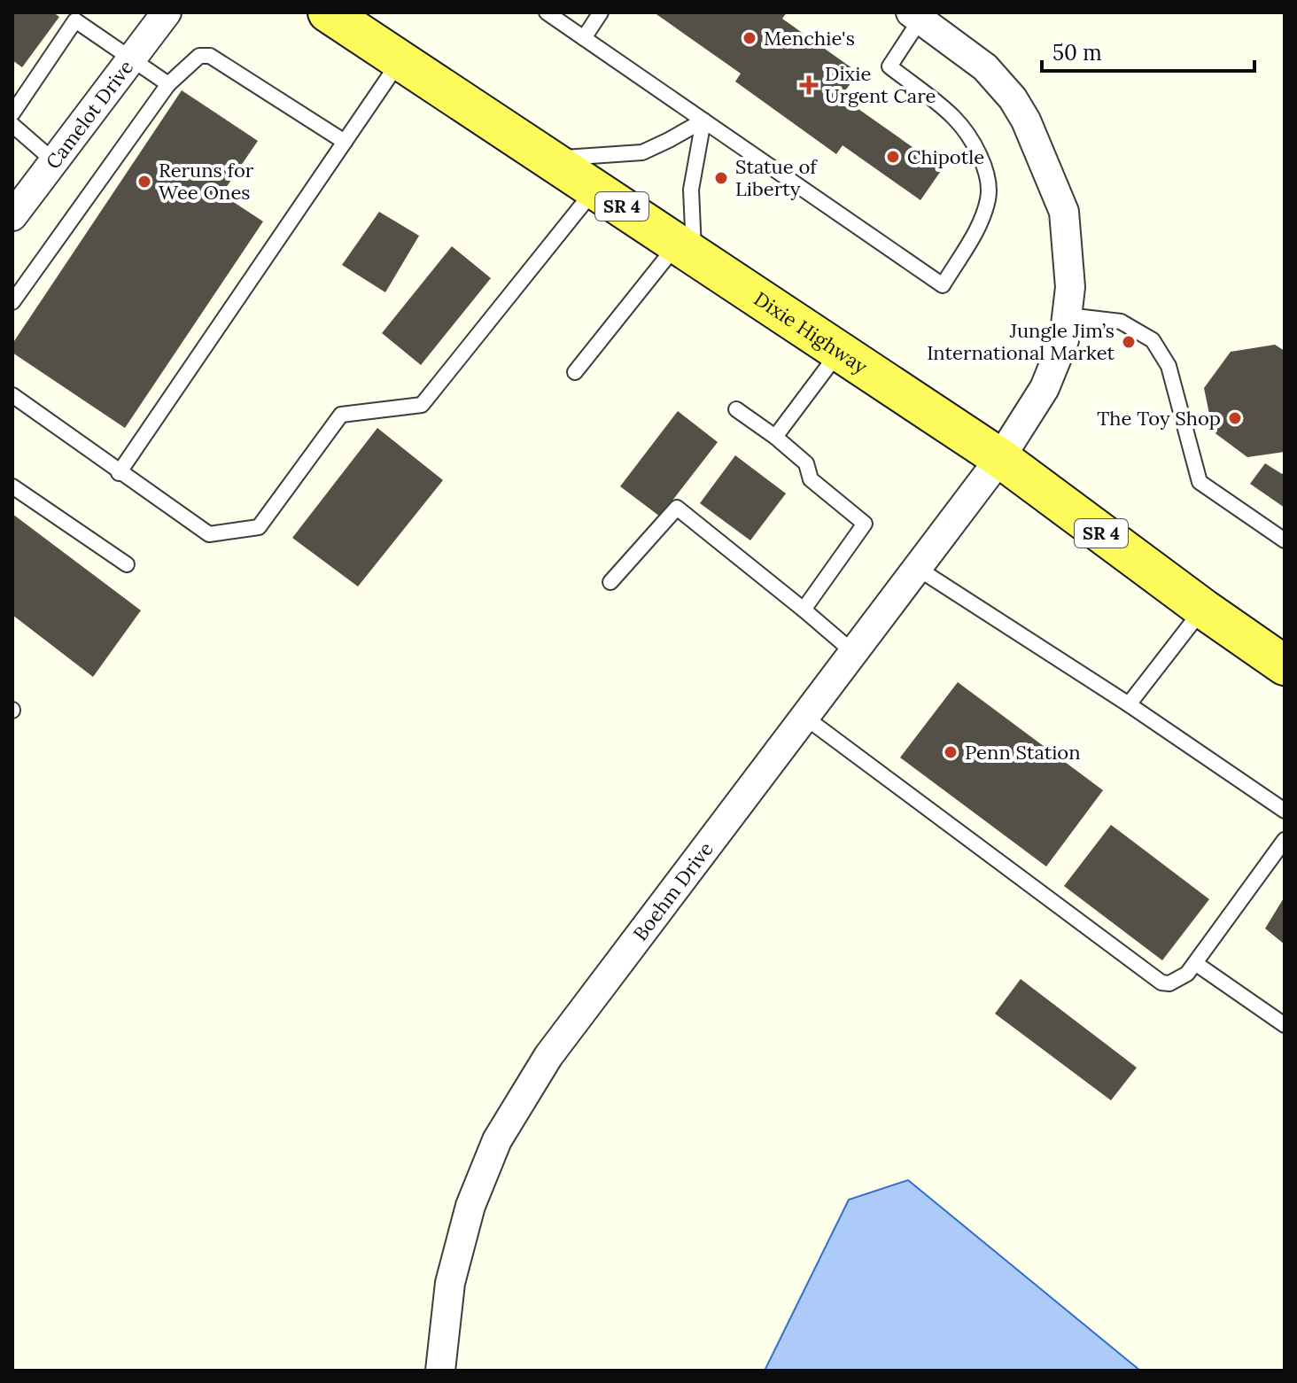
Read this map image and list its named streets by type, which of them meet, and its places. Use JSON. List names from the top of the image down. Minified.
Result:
{"streets":{"main road":["SR 4","Dixie Highway"],"street":["Camelot Drive","Boehm Drive"]},"crossings":[["Dixie Highway","Boehm Drive"]],"places":{"other":["Menchie's","Chipotle","Statue of Liberty","Reruns for Wee Ones","Jungle Jim’s International Market","The Toy Shop","Penn Station"],"health":["Dixie Urgent Care"]},"scale_bar":"50 m"}
